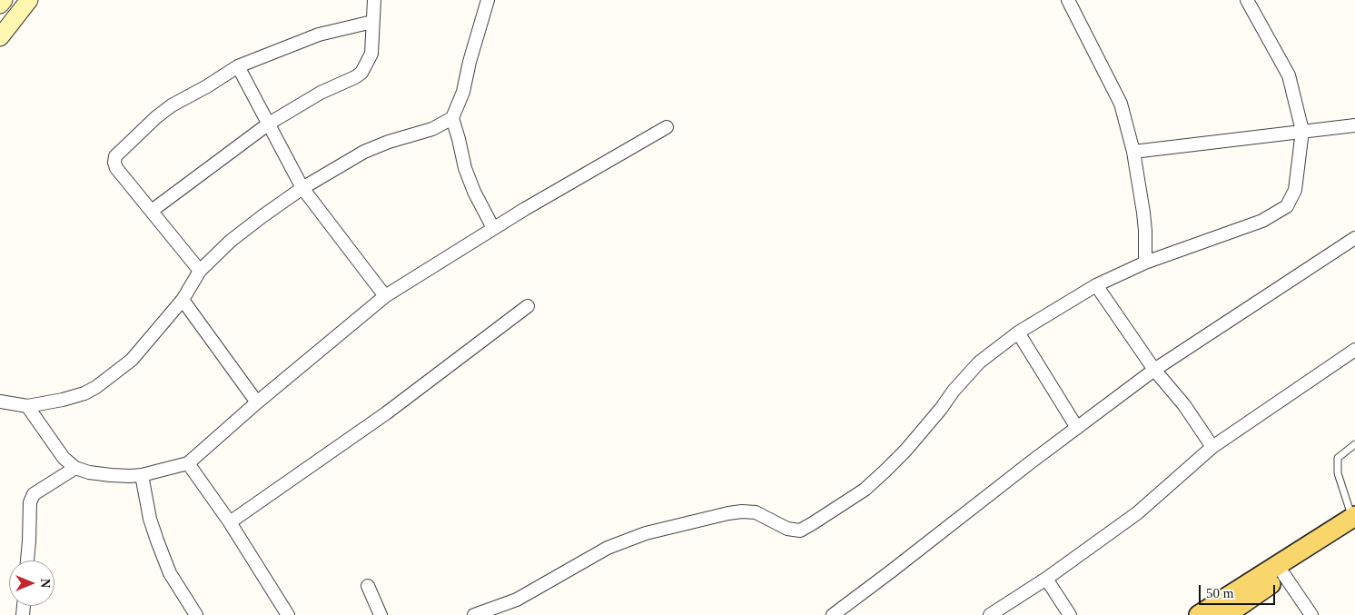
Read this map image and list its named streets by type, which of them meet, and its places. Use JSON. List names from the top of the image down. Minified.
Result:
{"scale_bar":"50 m","north":"right"}
